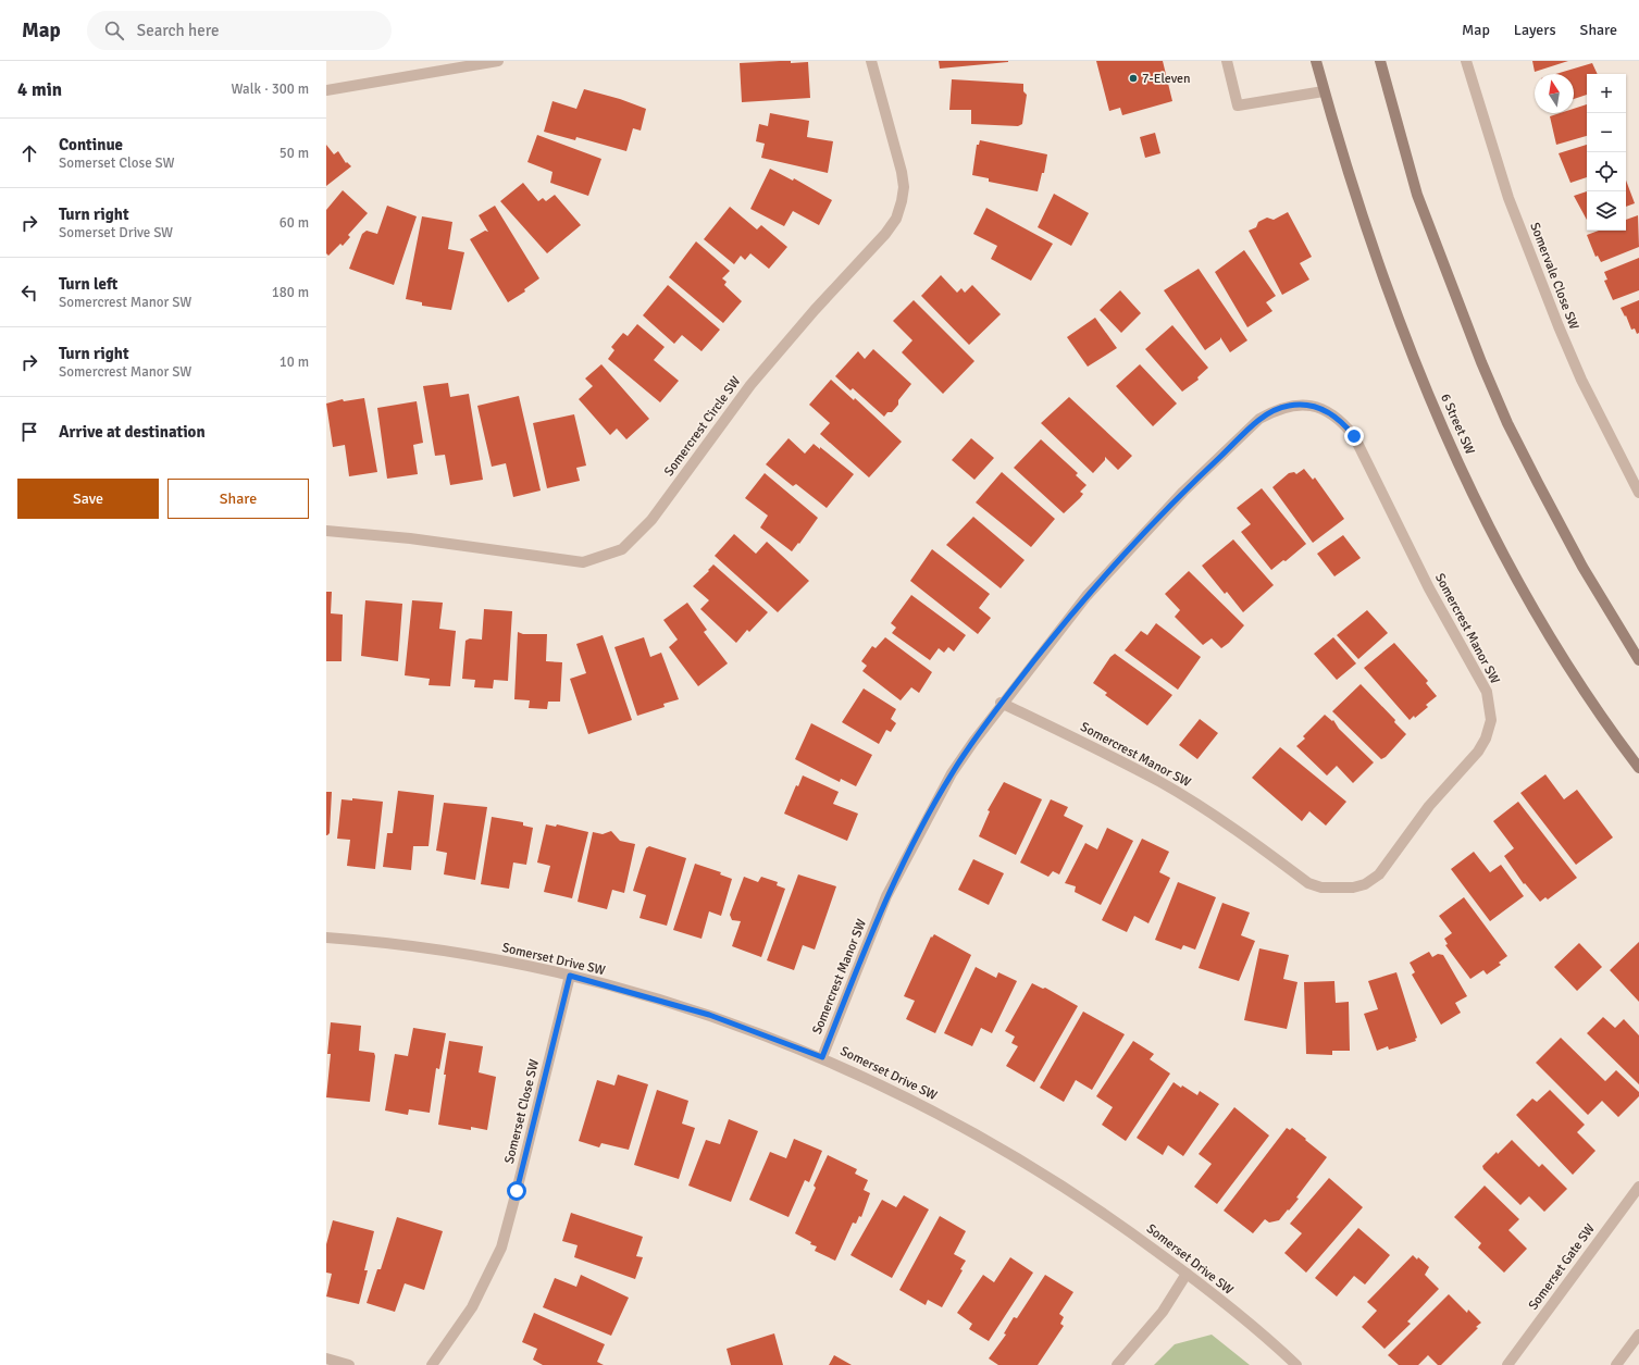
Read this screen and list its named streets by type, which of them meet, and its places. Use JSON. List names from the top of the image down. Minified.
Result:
{"streets":{"main road":["6 Street SW"],"street":["Somervale Close SW","Somercrest Circle SW","Somercrest Manor SW","Somerset Drive SW","Somerset Close SW","Somerset Gate SW"]},"crossings":[["Somercrest Manor SW","Somerset Drive SW"],["Somerset Drive SW","Somerset Close SW"]],"places":["7-Eleven"],"north":"top","page":{"header":"Map","search":"Search here","nav":["Map","Layers","Share"],"heading":["4 min","Walk · 300 m"],"map_buttons":["+","−"],"list":[["Continue","Somerset Close SW","50 m"],["Turn right","Somerset Drive SW","60 m"],["Turn left","Somercrest Manor SW","180 m"],["Turn right","Somercrest Manor SW","10 m"],"Arrive at destination"],"buttons":["Save","Share"]}}
